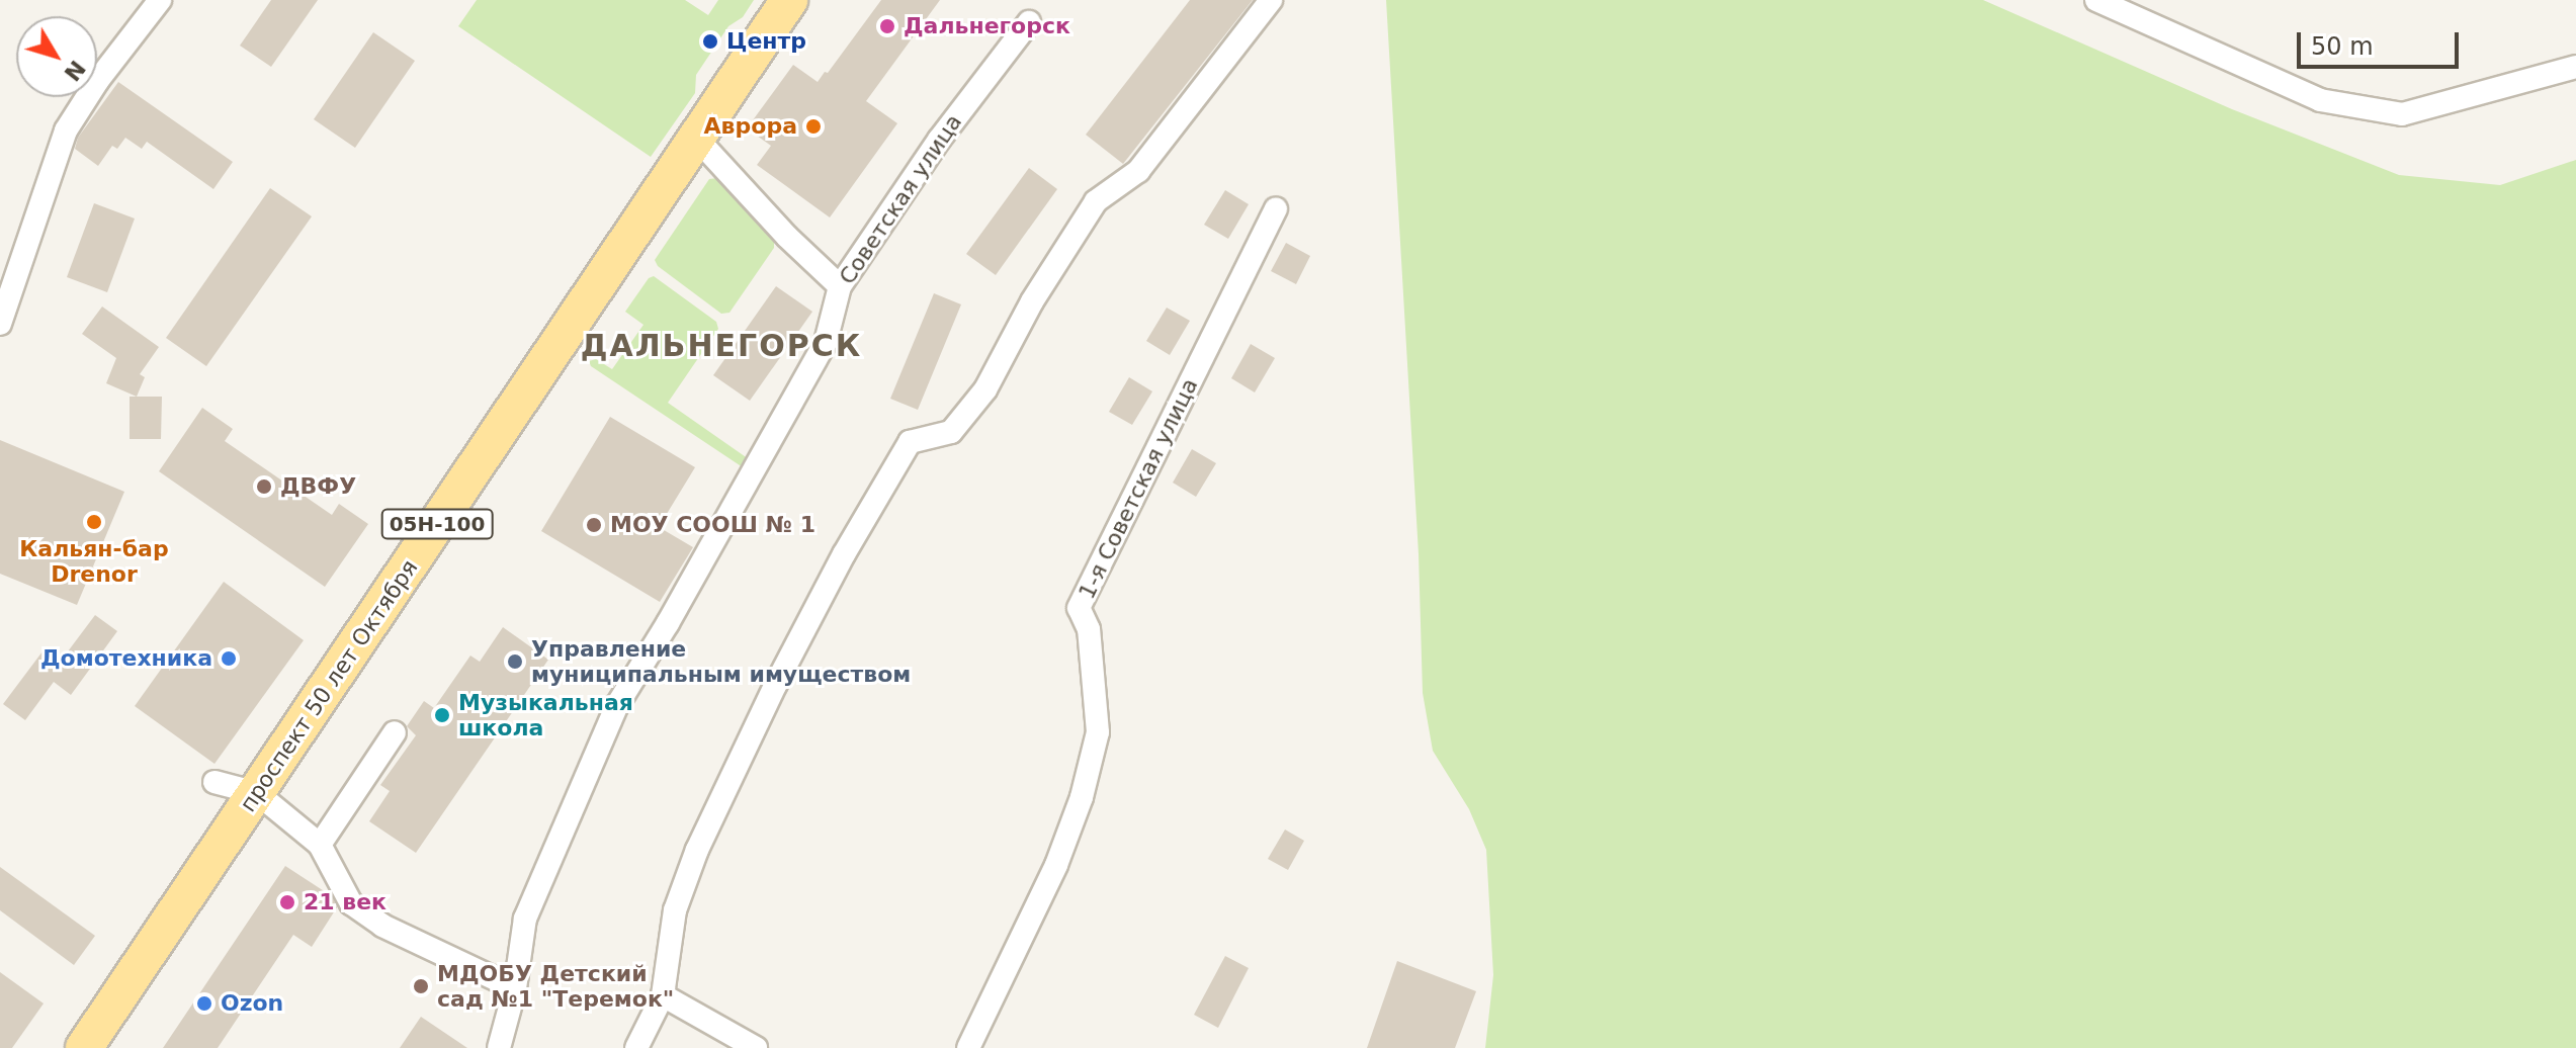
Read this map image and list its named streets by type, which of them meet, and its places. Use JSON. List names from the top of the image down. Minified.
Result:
{"streets":{"main road":["05Н-100","проспект 50 лет Октября"],"street":["Советская улица","1-я Советская улица"]},"districts":["ДАЛЬНЕГОРСК"],"places":["Дальнегорск","Центр","Аврора","ДВФУ","Кальян-бар Drenor","МОУ СООШ № 1","Домотехника","Управление муниципальным имуществом","Музыкальная школа","21 век","МДОБУ Детский сад №1 \"Теремок\"","Ozon"],"scale_bar":"50 m","north":"bottom right"}
